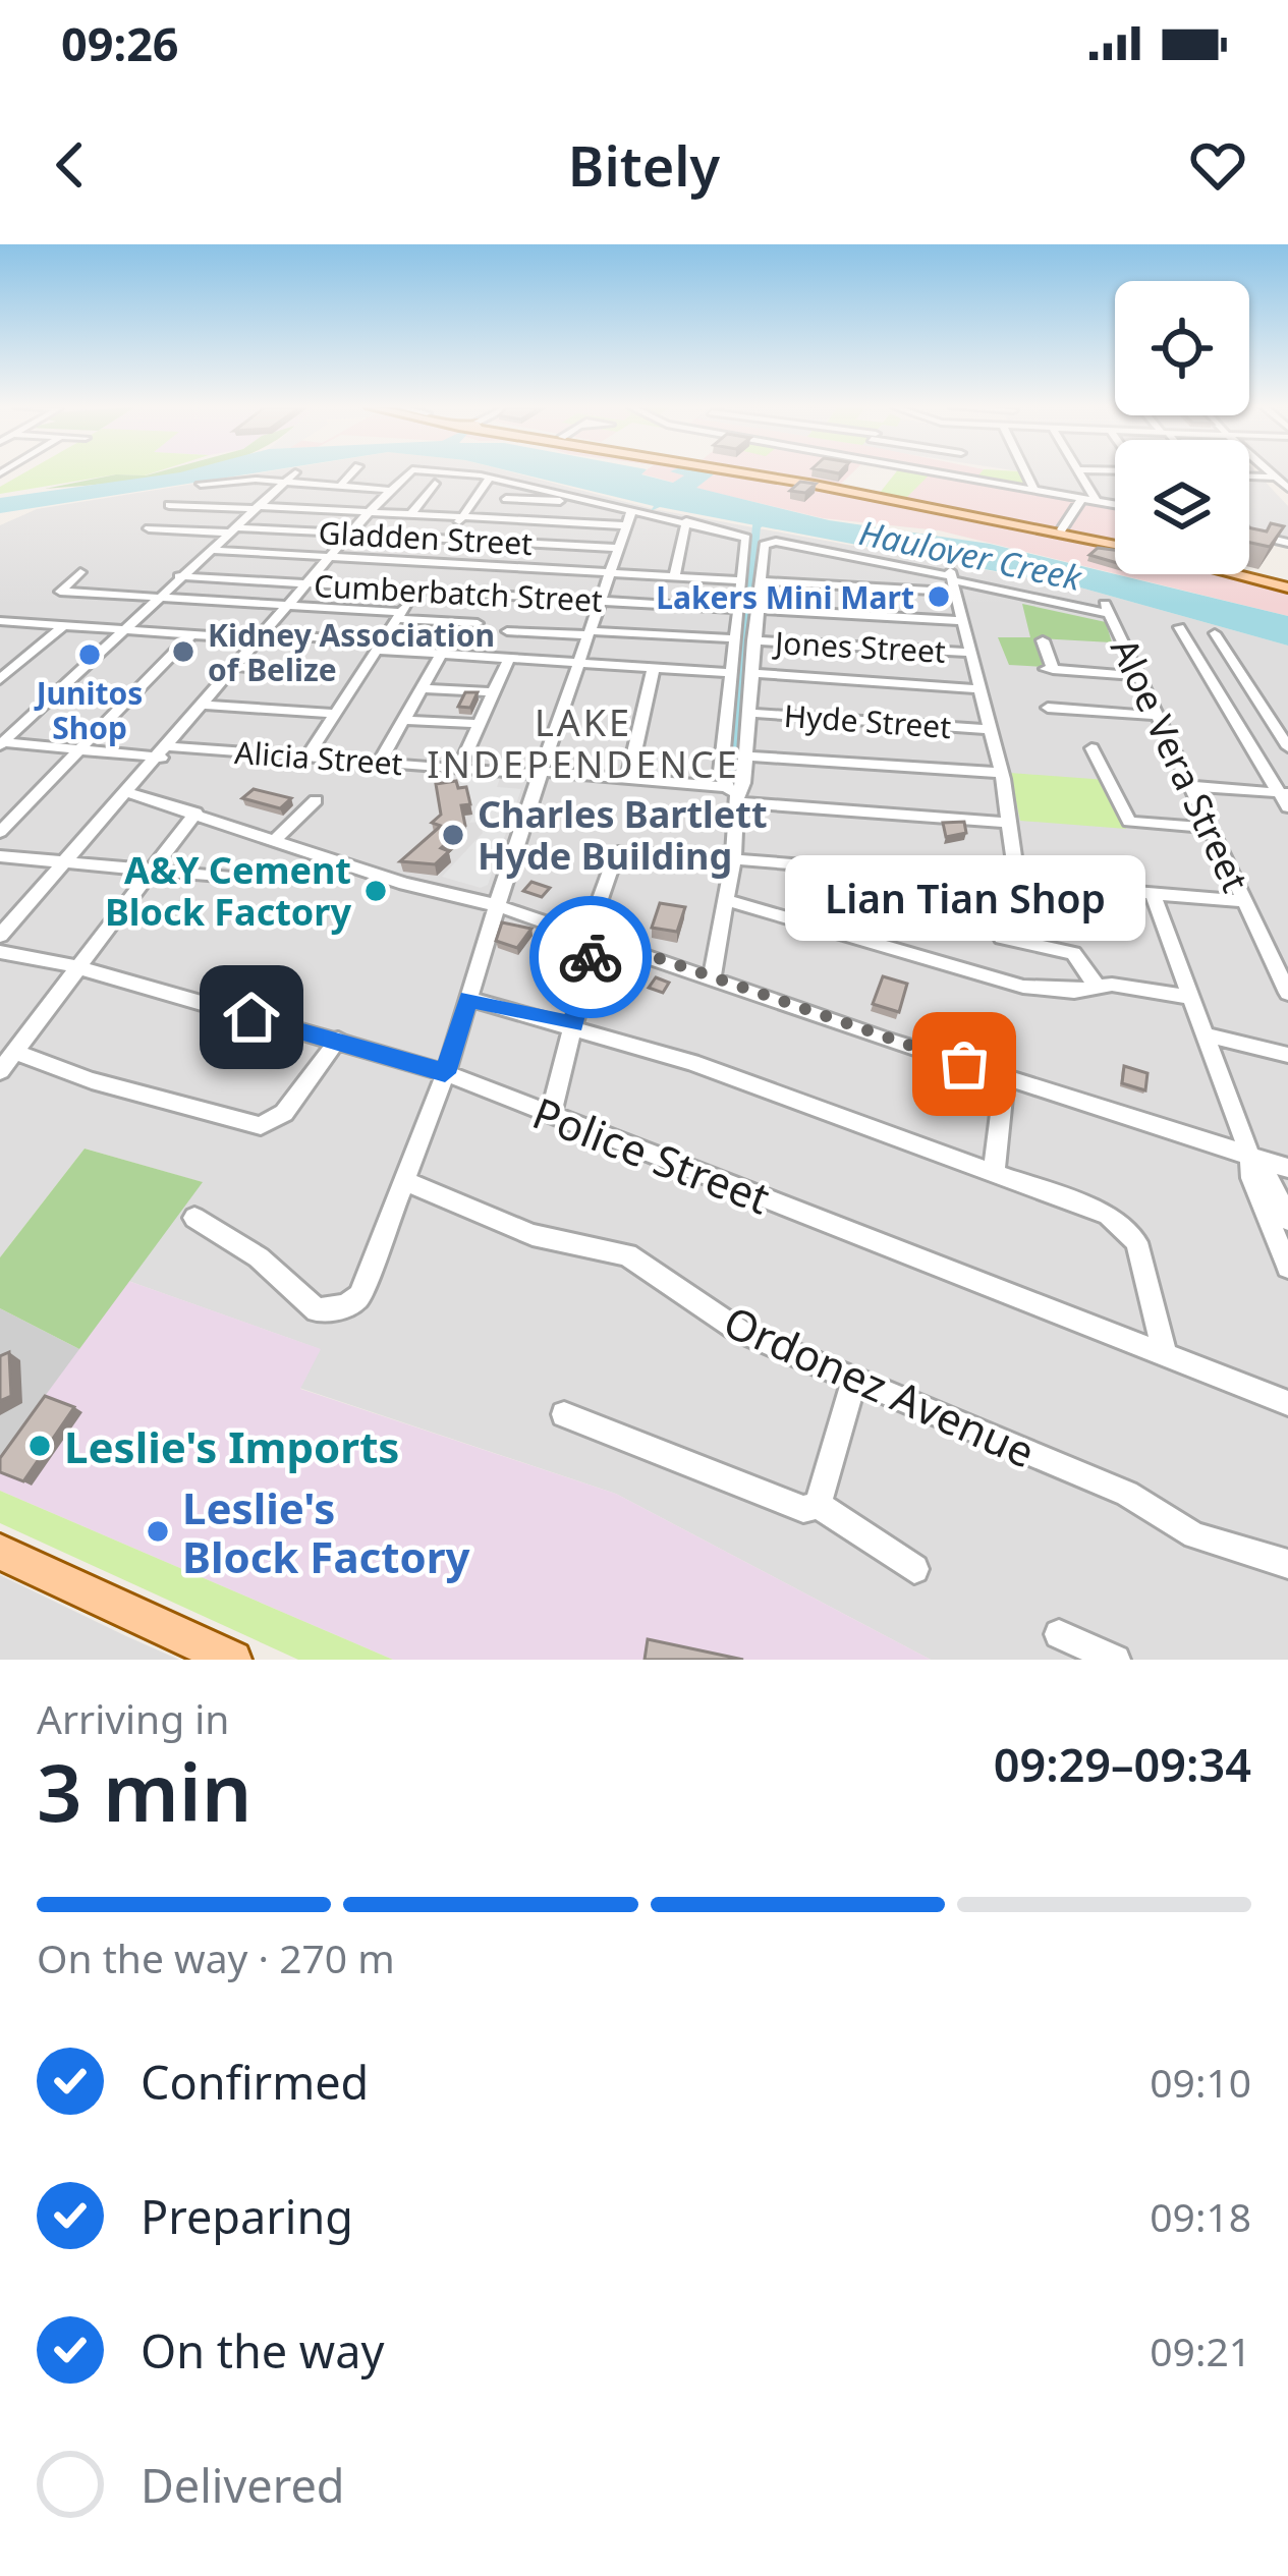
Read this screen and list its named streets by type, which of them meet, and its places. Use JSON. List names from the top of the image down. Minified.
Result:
{"streets":{"street":["Gladden Street","Cumberbatch Street","Jones Street","Hyde Street","Alicia Street","Aloe Vera Street","Police Street","Ordonez Avenue"]},"districts":["LAKE INDEPENDENCE"],"water":["Haulover Creek"],"places":["Lakers Mini Mart","Kidney Association of Belize","Junitos Shop","Charles Bartlett Hyde Building","A&Y Cement Block Factory","Lian Tian Shop","Leslie's Imports","Leslie's Block Factory"],"page":{"status":"09:26","header":"Bitely","bubble":"Lian Tian Shop","heading":["3 min","Arriving in","09:29–09:34"],"bar":"On the way · 270 m","list":[["Confirmed","09:10"],["Preparing","09:18"],["On the way","09:21"],"Delivered"]}}
